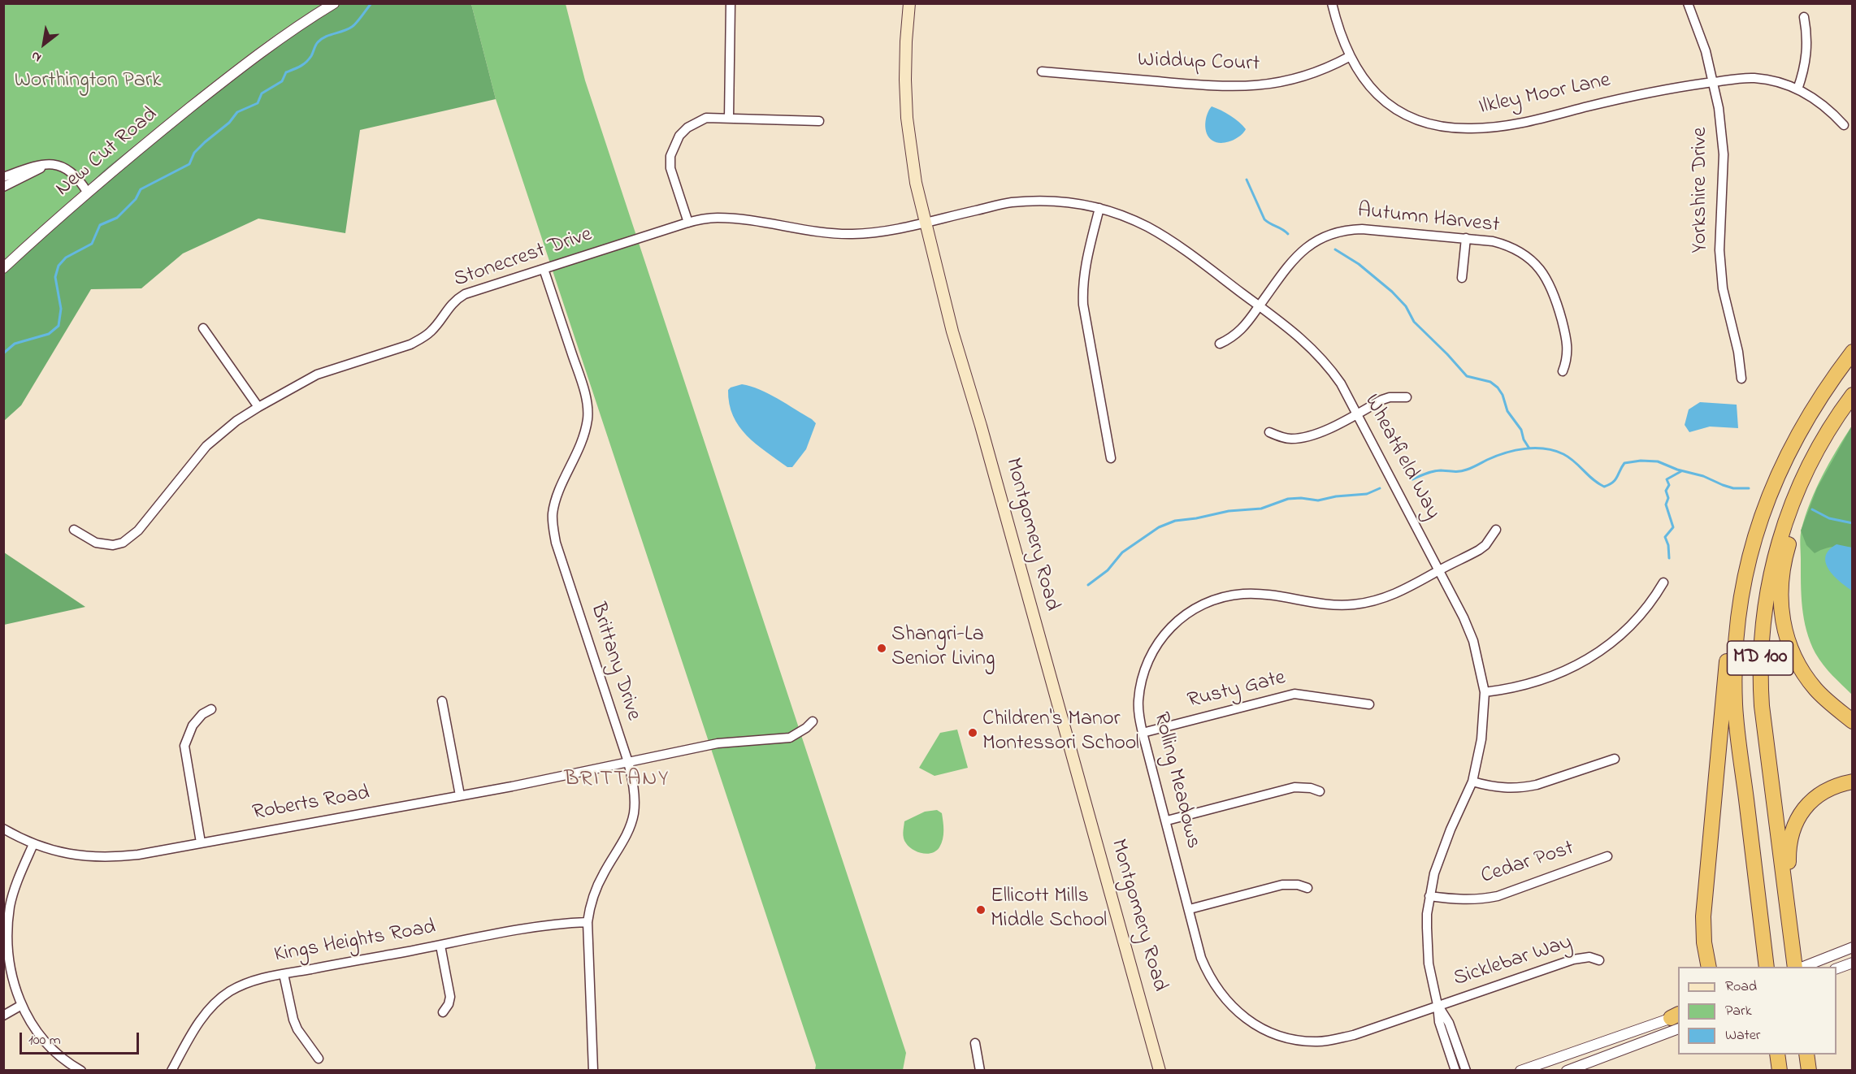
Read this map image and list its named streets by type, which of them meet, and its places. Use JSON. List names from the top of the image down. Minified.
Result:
{"streets":{"highway":["MD 100"],"main road":["Montgomery Road"],"street":["Widdup Court","Ilkley Moor Lane","New Cut Road","Yorkshire Drive","Autumn Harvest","Stonecrest Drive","Wheatfield Way","Brittany Drive","Rusty Gate","Rolling Meadows","Roberts Road","Cedar Post","Kings Heights Road","Sicklebar Way"]},"crossings":[["Widdup Court","Ilkley Moor Lane"],["Ilkley Moor Lane","Yorkshire Drive"],["Autumn Harvest","Wheatfield Way"],["Stonecrest Drive","Wheatfield Way"],["Stonecrest Drive","Montgomery Road"],["Stonecrest Drive","Brittany Drive"],["Wheatfield Way","Montgomery Road"],["Wheatfield Way","Rolling Meadows"],["Wheatfield Way","Cedar Post"],["Wheatfield Way","Sicklebar Way"],["Brittany Drive","Roberts Road"],["Brittany Drive","Kings Heights Road"],["Rusty Gate","Rolling Meadows"],["Rolling Meadows","Sicklebar Way"]],"districts":["BRITTANY"],"parks":["Worthington Park"],"places":["Shangri-La Senior Living","Children's Manor Montessori School","Ellicott Mills Middle School"],"legend":["Road","Park","Water"],"scale_bar":"100 m","north":"bottom left"}
